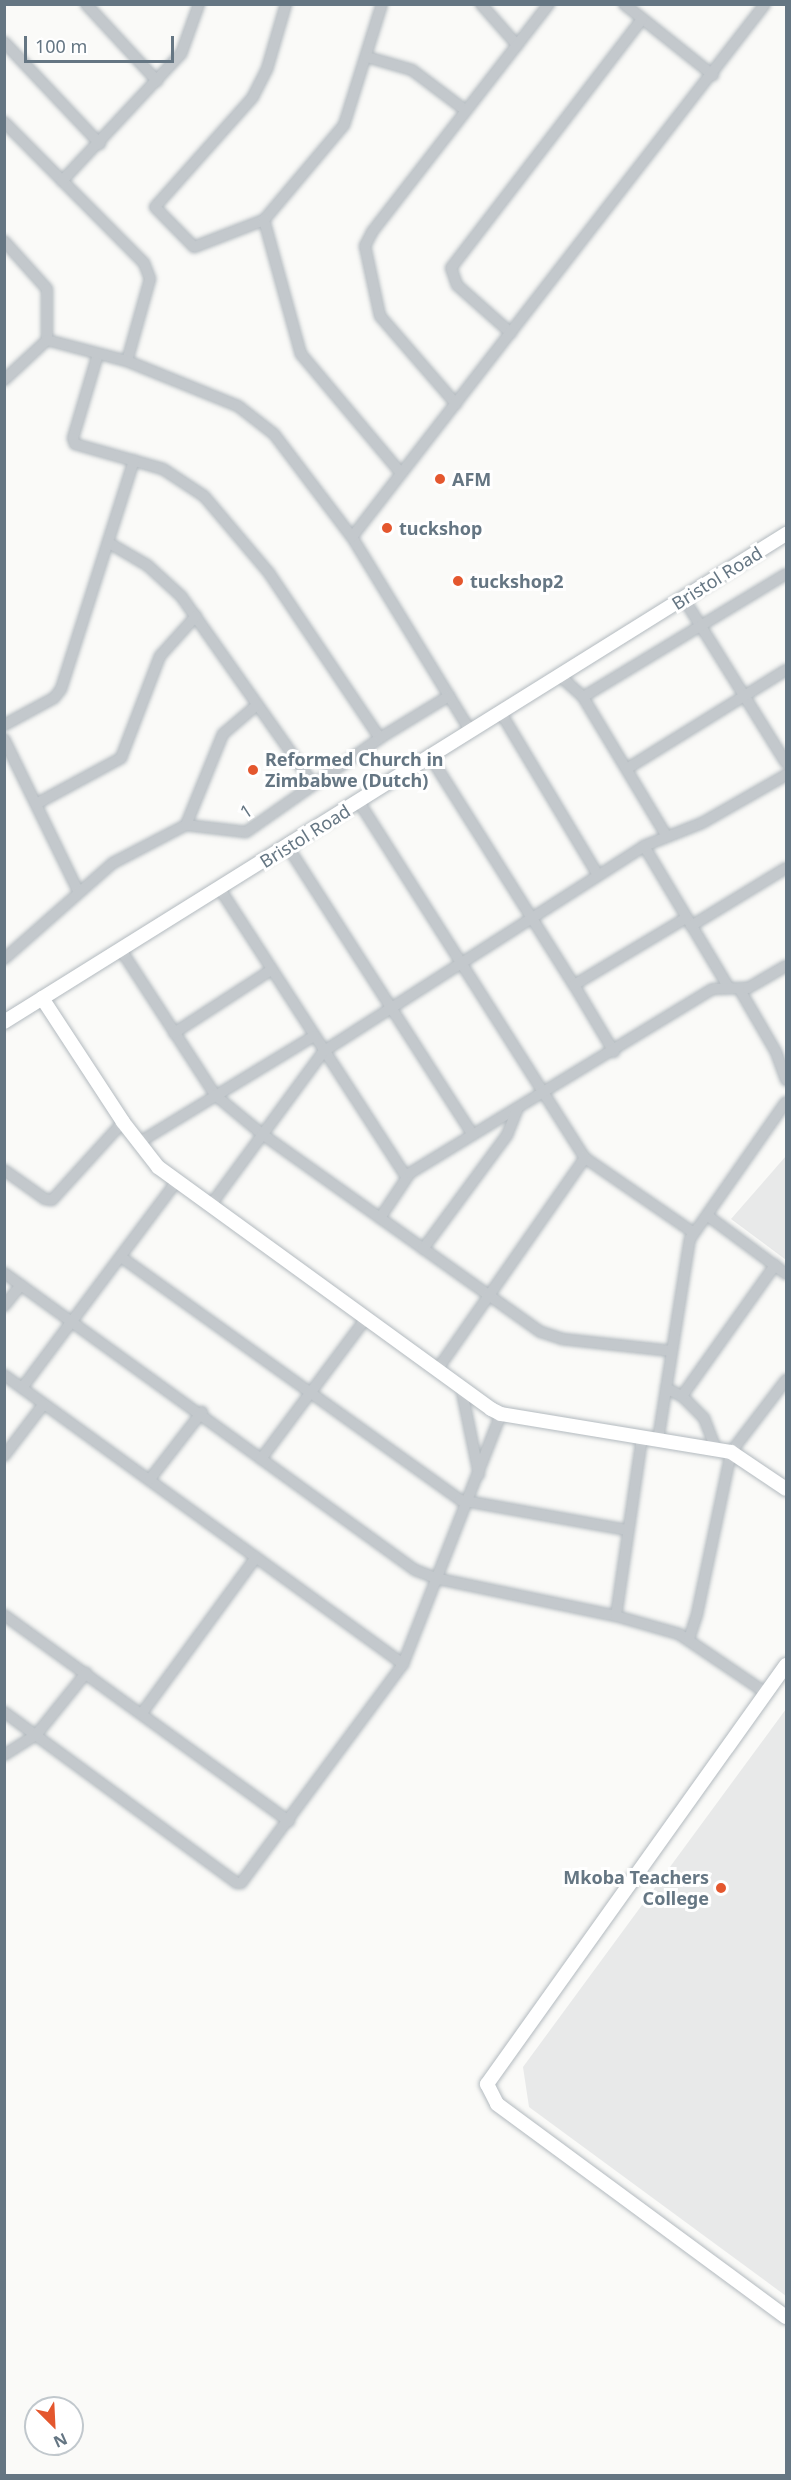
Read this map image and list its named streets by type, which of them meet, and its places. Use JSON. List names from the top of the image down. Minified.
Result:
{"streets":{"street":["Bristol Road","1"]},"places":["AFM","tuckshop","tuckshop2","Reformed Church in Zimbabwe (Dutch)","Mkoba Teachers College"],"scale_bar":"100 m","north":"bottom right"}
